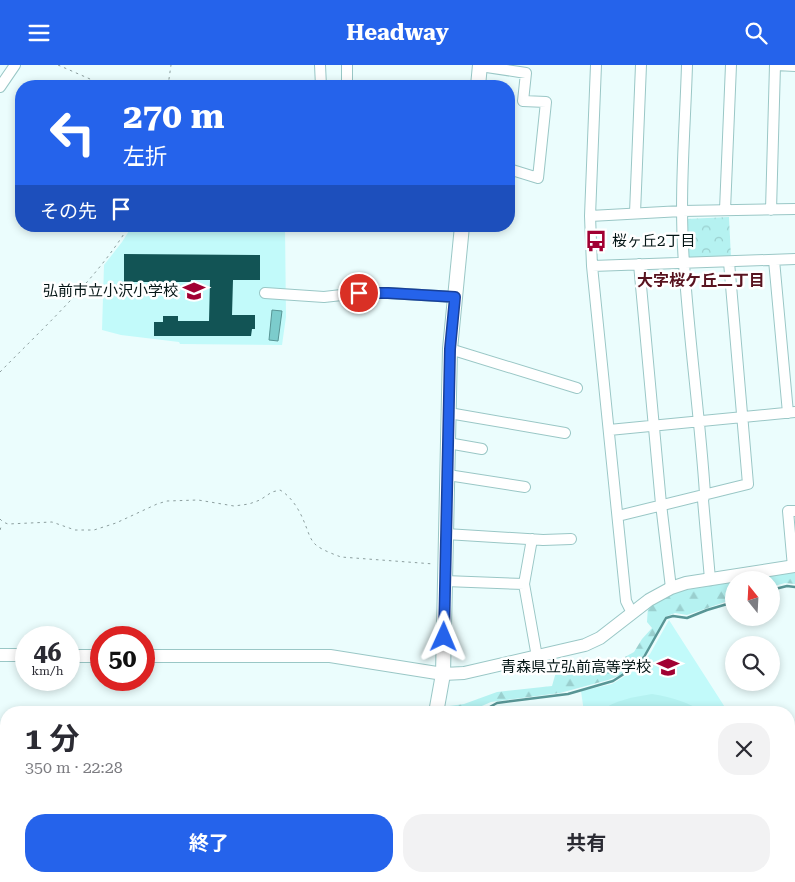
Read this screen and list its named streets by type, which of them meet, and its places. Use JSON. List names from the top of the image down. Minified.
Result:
{"districts":["大字桜ケ丘二丁目"],"places":{"bus stop":["桜ヶ丘2丁目"],"school or university":["弘前市立小沢小学校","青森県立弘前高等学校"]},"north":"top","page":{"header":"Headway","turn":["270 m","左折"],"then":"その先","speed":"46 km/h","limit":"50","heading":["1 分","350 m · 22:28"],"buttons":["終了","共有"]}}
